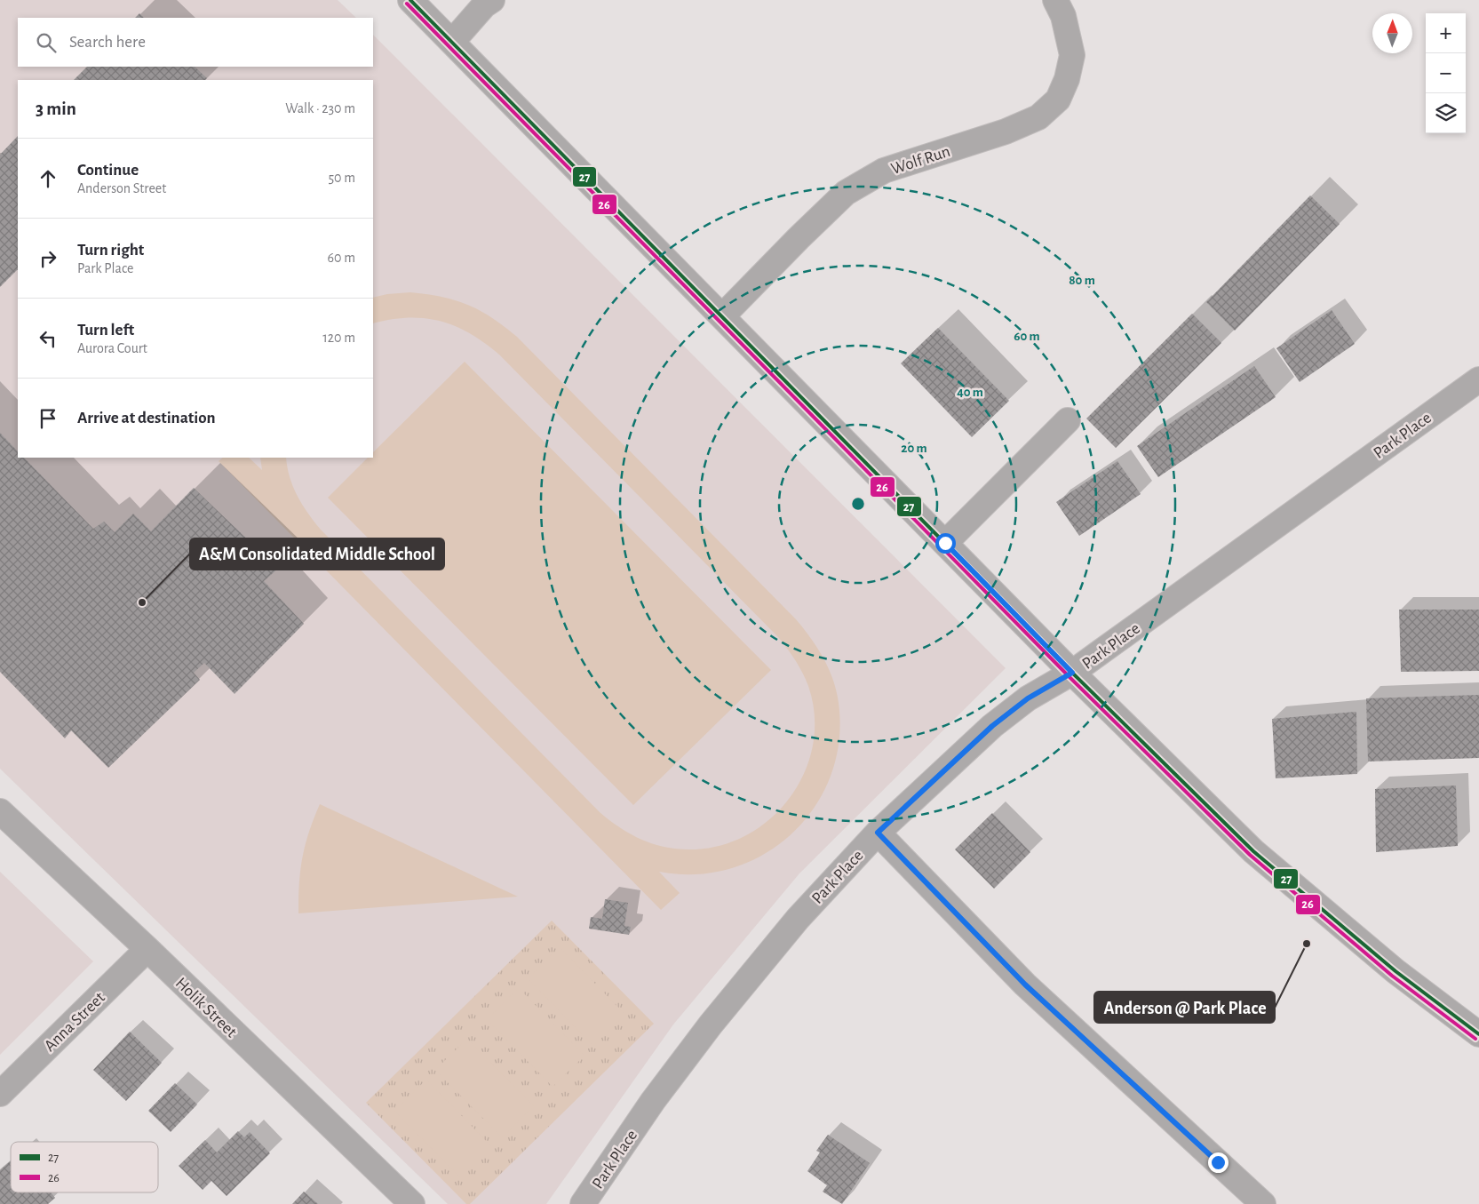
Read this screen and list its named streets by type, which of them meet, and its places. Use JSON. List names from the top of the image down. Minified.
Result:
{"streets":{"street":["Wolf Run","Park Place","Holik Street","Anna Street"]},"crossings":[["Holik Street","Anna Street"]],"places":["A&M Consolidated Middle School","Anderson @ Park Place"],"lines":["transit line 27","transit line 26"],"legend":["27","26"],"north":"top","page":{"map_buttons":["+","−"],"search":"Search here","heading":["3 min","Walk · 230 m"],"list":[["Continue","Anderson Street","50 m"],["Turn right","Park Place","60 m"],["Turn left","Aurora Court","120 m"],"Arrive at destination"]},"rings":["80 m","60 m","40 m","20 m"]}
